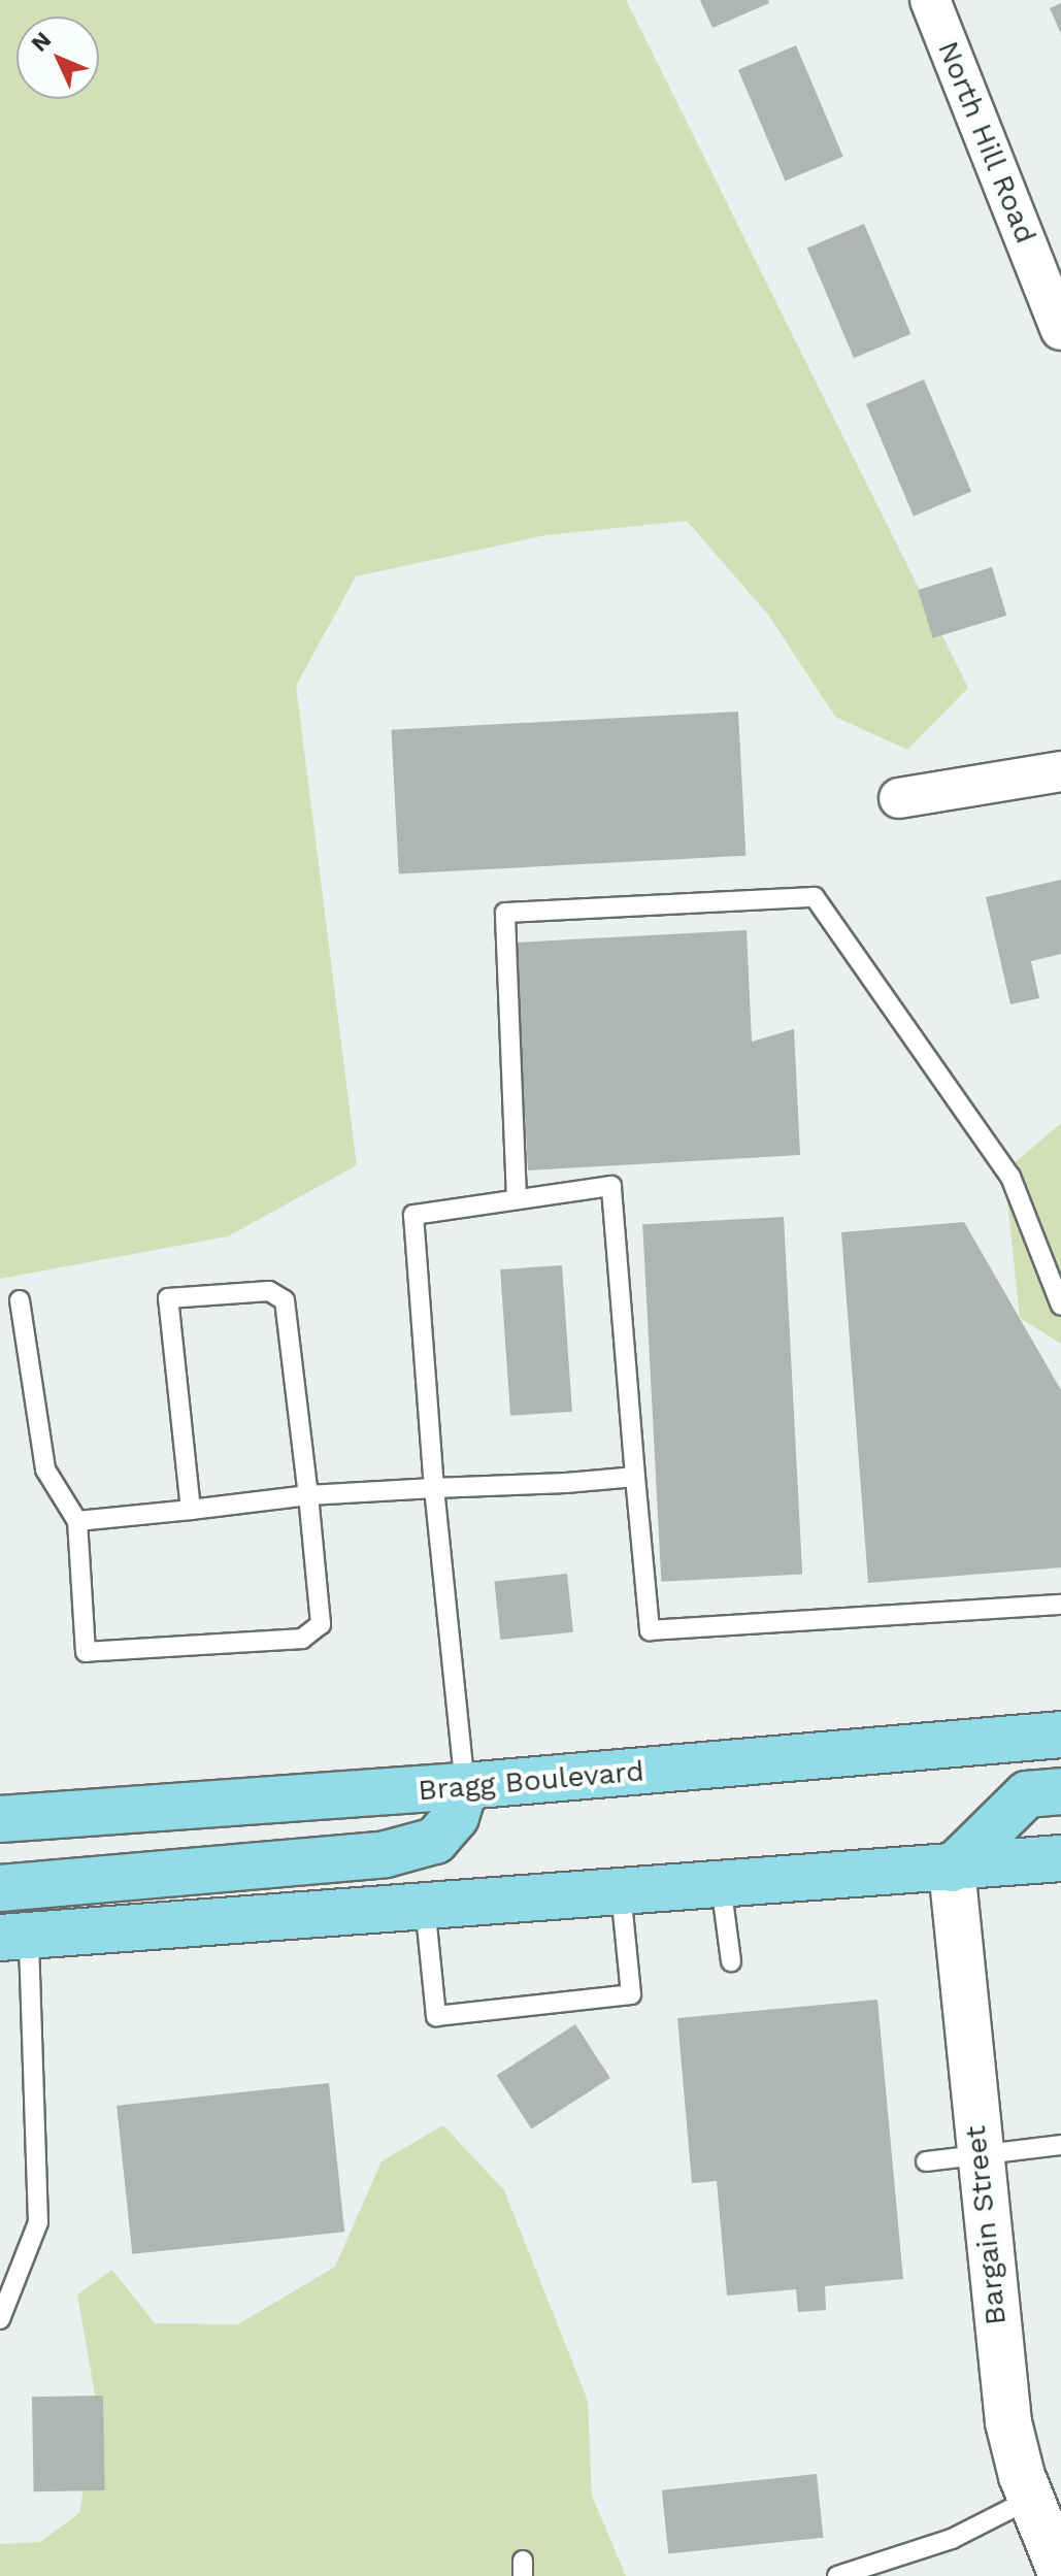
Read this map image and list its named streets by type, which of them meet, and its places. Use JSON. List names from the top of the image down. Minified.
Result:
{"streets":{"main road":["Bragg Boulevard"],"street":["North Hill Road","Bargain Street"]},"north":"top left"}
